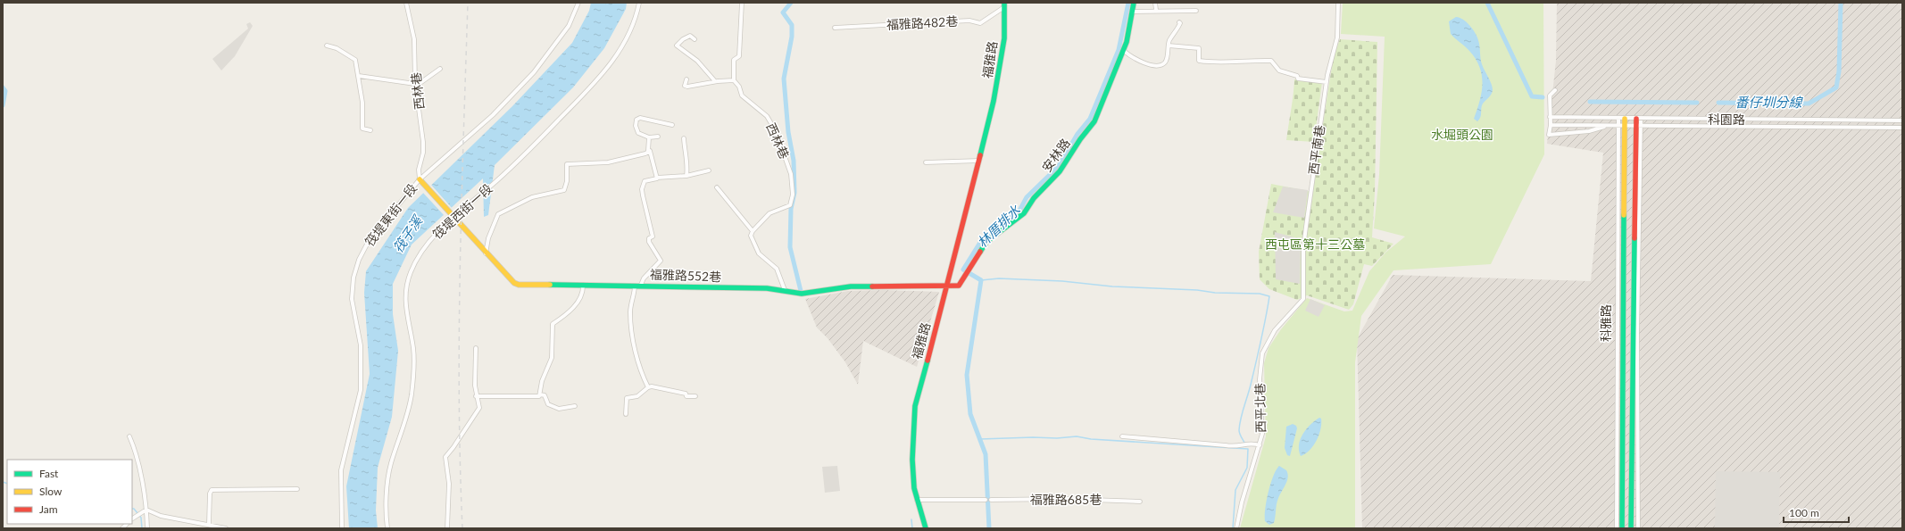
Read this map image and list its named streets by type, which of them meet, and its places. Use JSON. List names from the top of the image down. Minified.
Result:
{"streets":{"street":["福雅路482巷","福雅路","西林巷","科園路","西平南巷","安林路","筏堤西街一段","筏堤東街一段","福雅路552巷","科雅路","西平北巷","福雅路685巷"]},"crossings":[["福雅路482巷","福雅路"],["福雅路","安林路"],["福雅路","福雅路552巷"],["西林巷","筏堤東街一段"],["西林巷","福雅路552巷"],["科園路","科雅路"],["西平南巷","西平北巷"],["安林路","福雅路552巷"],["筏堤西街一段","福雅路552巷"],["筏堤東街一段","福雅路552巷"]],"water":["番仔圳分線","林厝排水","筏子溪"],"parks":["水堀頭公園","西屯區第十三公墓"],"legend":["Fast","Slow","Jam"],"scale_bar":"100 m"}
